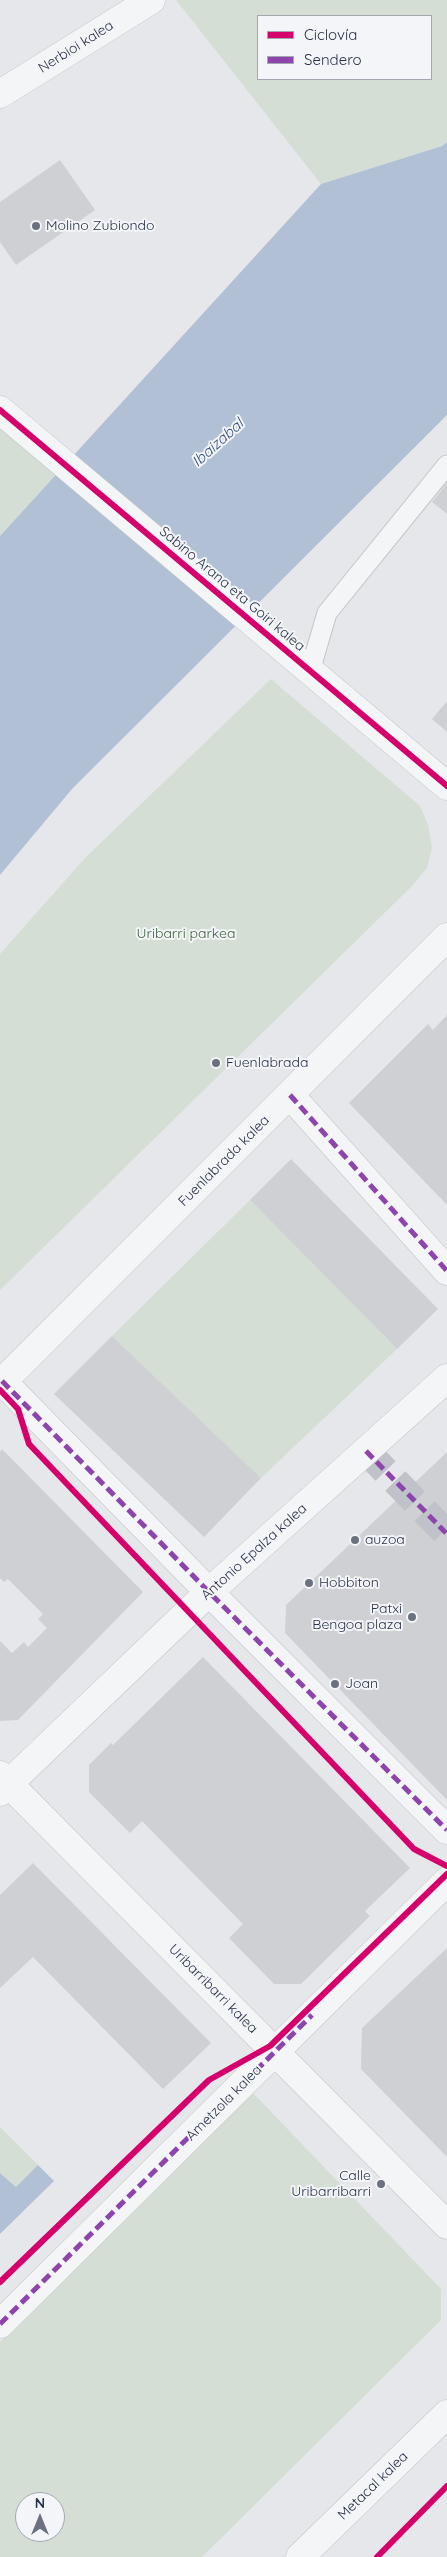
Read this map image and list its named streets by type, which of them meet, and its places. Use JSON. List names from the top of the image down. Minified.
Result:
{"streets":{"street":["Nerbioi kalea","Sabino Arana eta Goiri kalea","Fuenlabrada kalea","Antonio Epalza kalea","Uribarribarri kalea","Ametzola kalea","Metacal kalea"]},"crossings":[["Antonio Epalza kalea","Uribarribarri kalea"],["Uribarribarri kalea","Ametzola kalea"]],"water":["Ibaizabal"],"parks":["Uribarri parkea"],"places":["Molino Zubiondo","Fuenlabrada","auzoa","Hobbiton","Patxi Bengoa plaza","Joan","Calle Uribarribarri"],"legend":["Ciclovía","Sendero"],"north":"top"}
